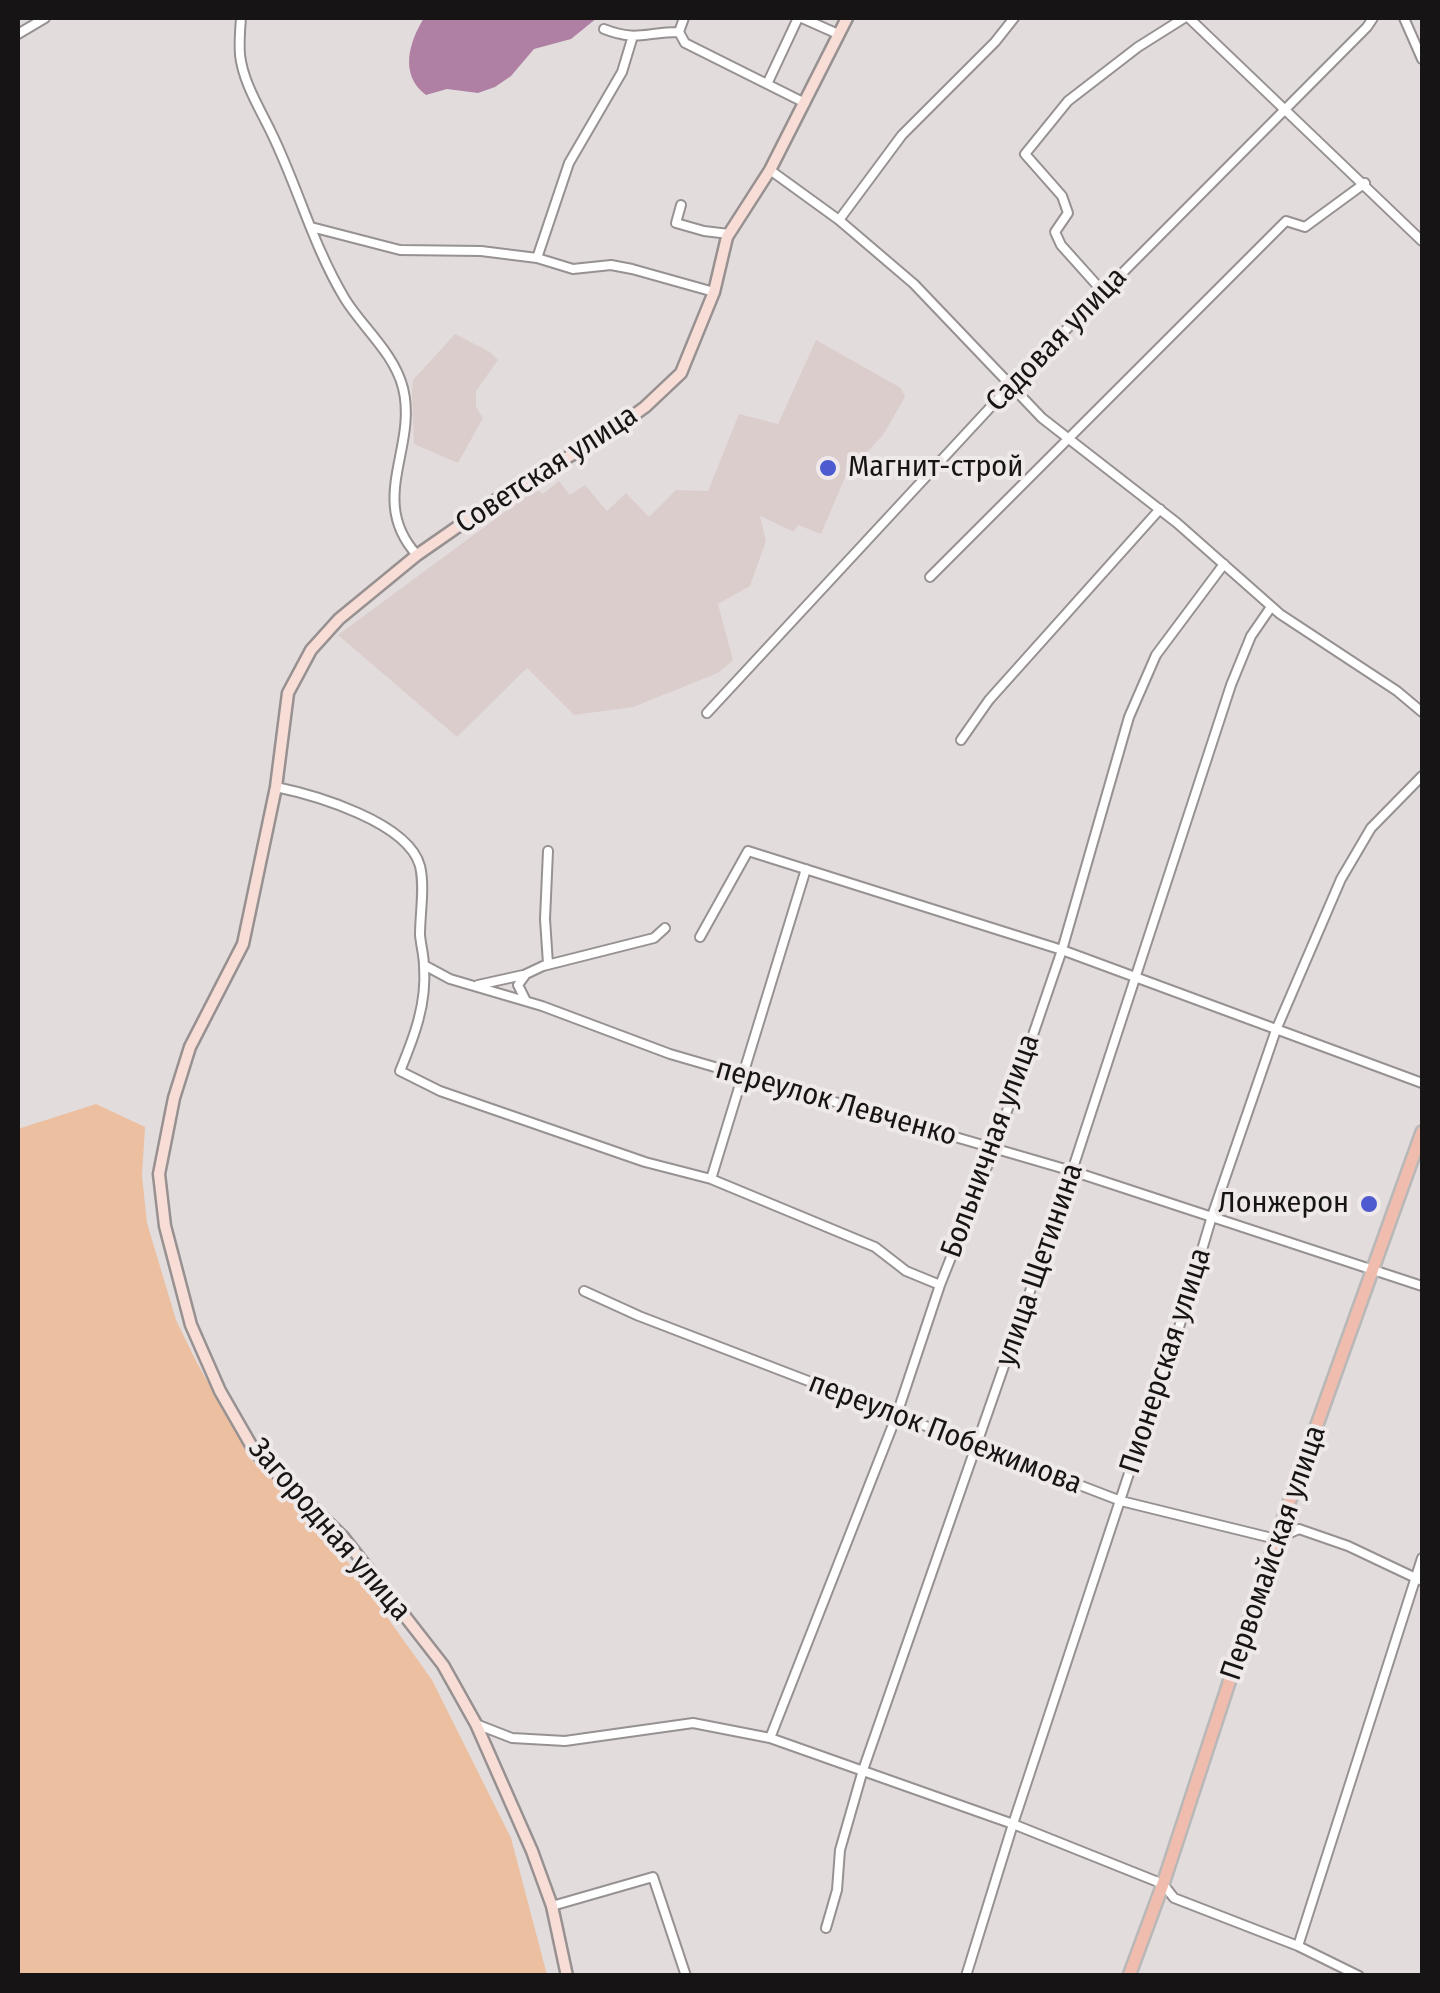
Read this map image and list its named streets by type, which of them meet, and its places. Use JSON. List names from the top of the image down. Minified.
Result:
{"streets":{"main road":["Первомайская улица"],"street":["Садовая улица","Советская улица","переулок Левченко","Больничная улица","улица Щетинина","Пионерская улица","переулок Побежимова","Загородная улица"]},"crossings":[["Советская улица","Загородная улица"],["переулок Левченко","Больничная улица"],["переулок Левченко","улица Щетинина"],["переулок Левченко","Пионерская улица"],["переулок Левченко","Первомайская улица"],["Больничная улица","переулок Побежимова"],["улица Щетинина","переулок Побежимова"],["Пионерская улица","переулок Побежимова"],["переулок Побежимова","Первомайская улица"]],"places":["Магнит-строй","Лонжерон"]}
